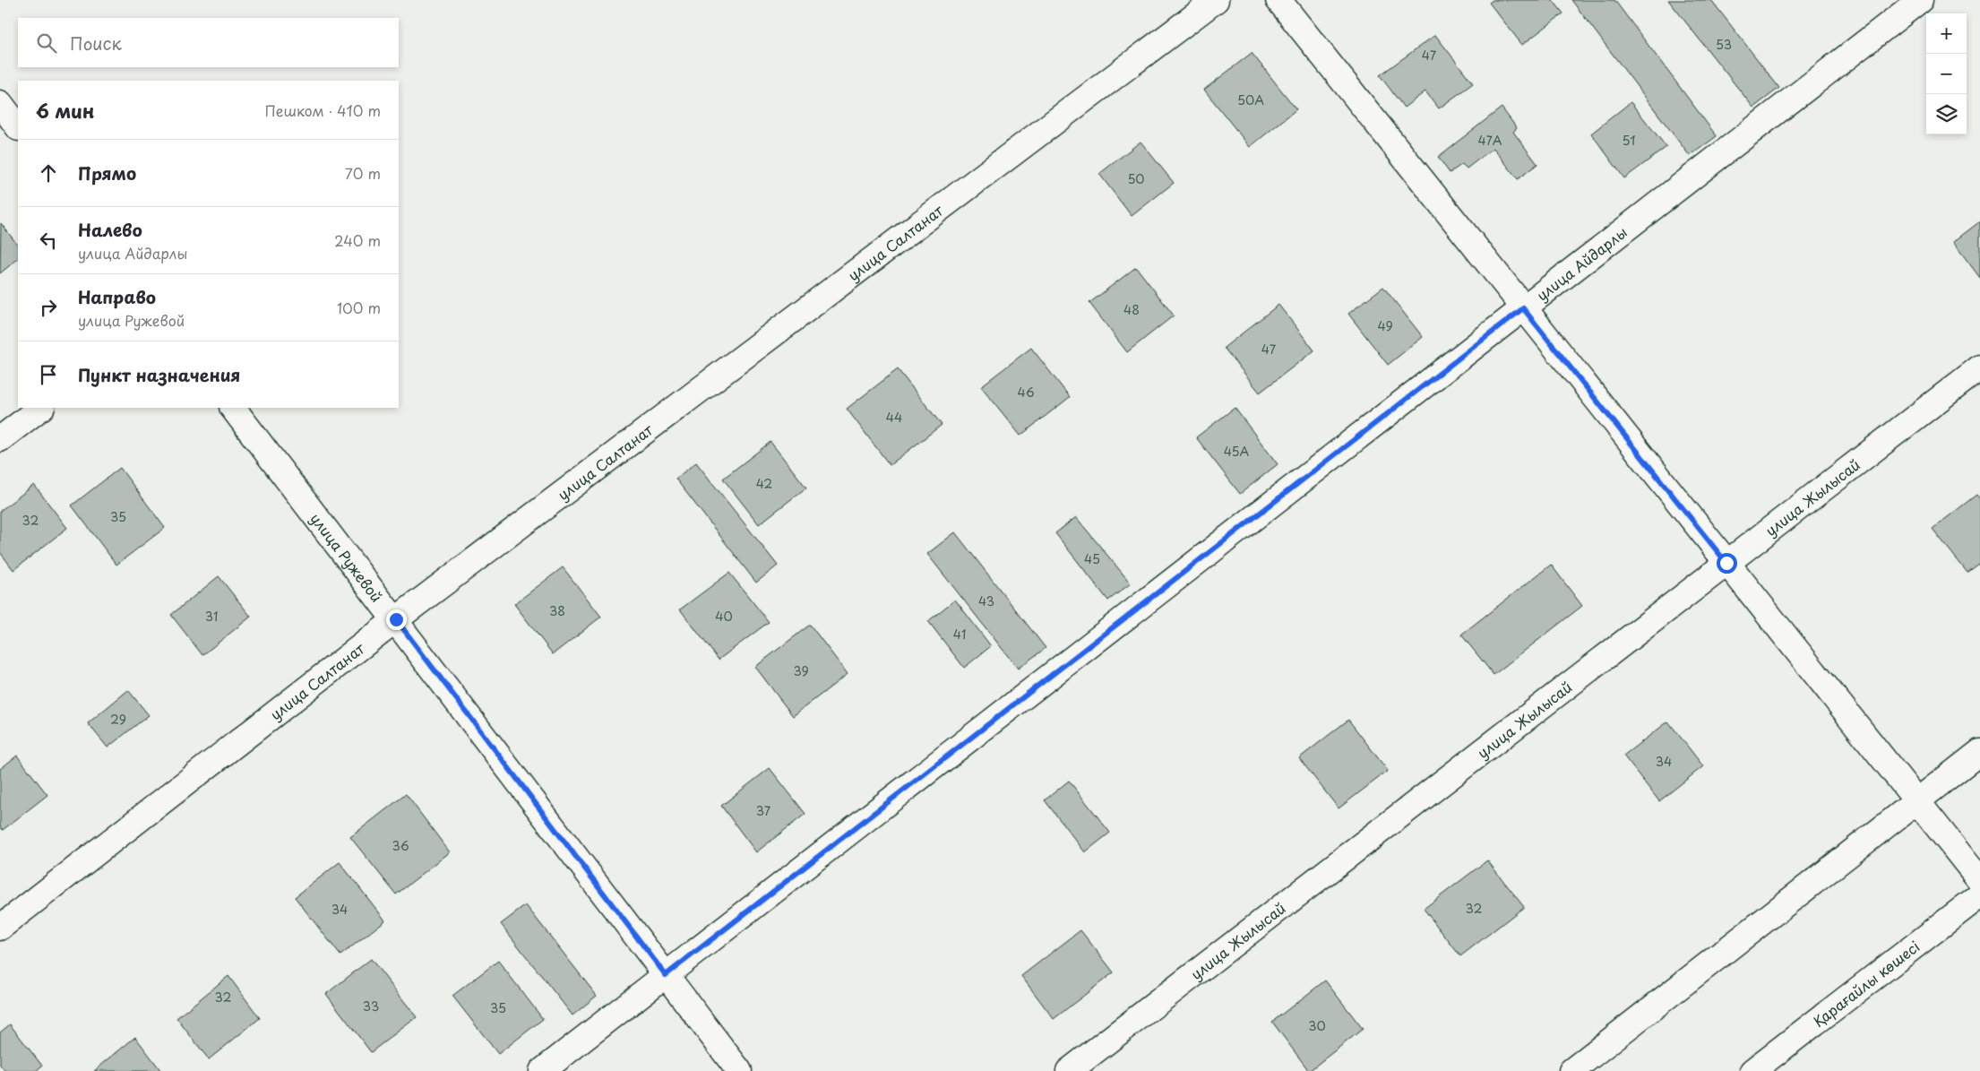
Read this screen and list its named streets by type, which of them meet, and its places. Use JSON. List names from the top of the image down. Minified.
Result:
{"streets":{"street":["улица Салтанат","улица Айдарлы","улица Жылысай","улица Ружевой","Қарағайлы көшесі"]},"crossings":[["улица Салтанат","улица Ружевой"],["улица Айдарлы","улица Ружевой"]],"house_numbers":["53","47","50А","47А","51","50","48","49","47","46","44","45А","42","35","32","45","43","38","31","40","41","39","29","34","37","36","32","34","32","33","35","30"],"page":{"map_buttons":["+","−"],"search":"Поиск","heading":["6 мин","Пешком · 410 m"],"list":[["Прямо","70 m"],["Налево","улица Айдарлы","240 m"],["Направо","улица Ружевой","100 m"],"Пункт назначения"]}}
